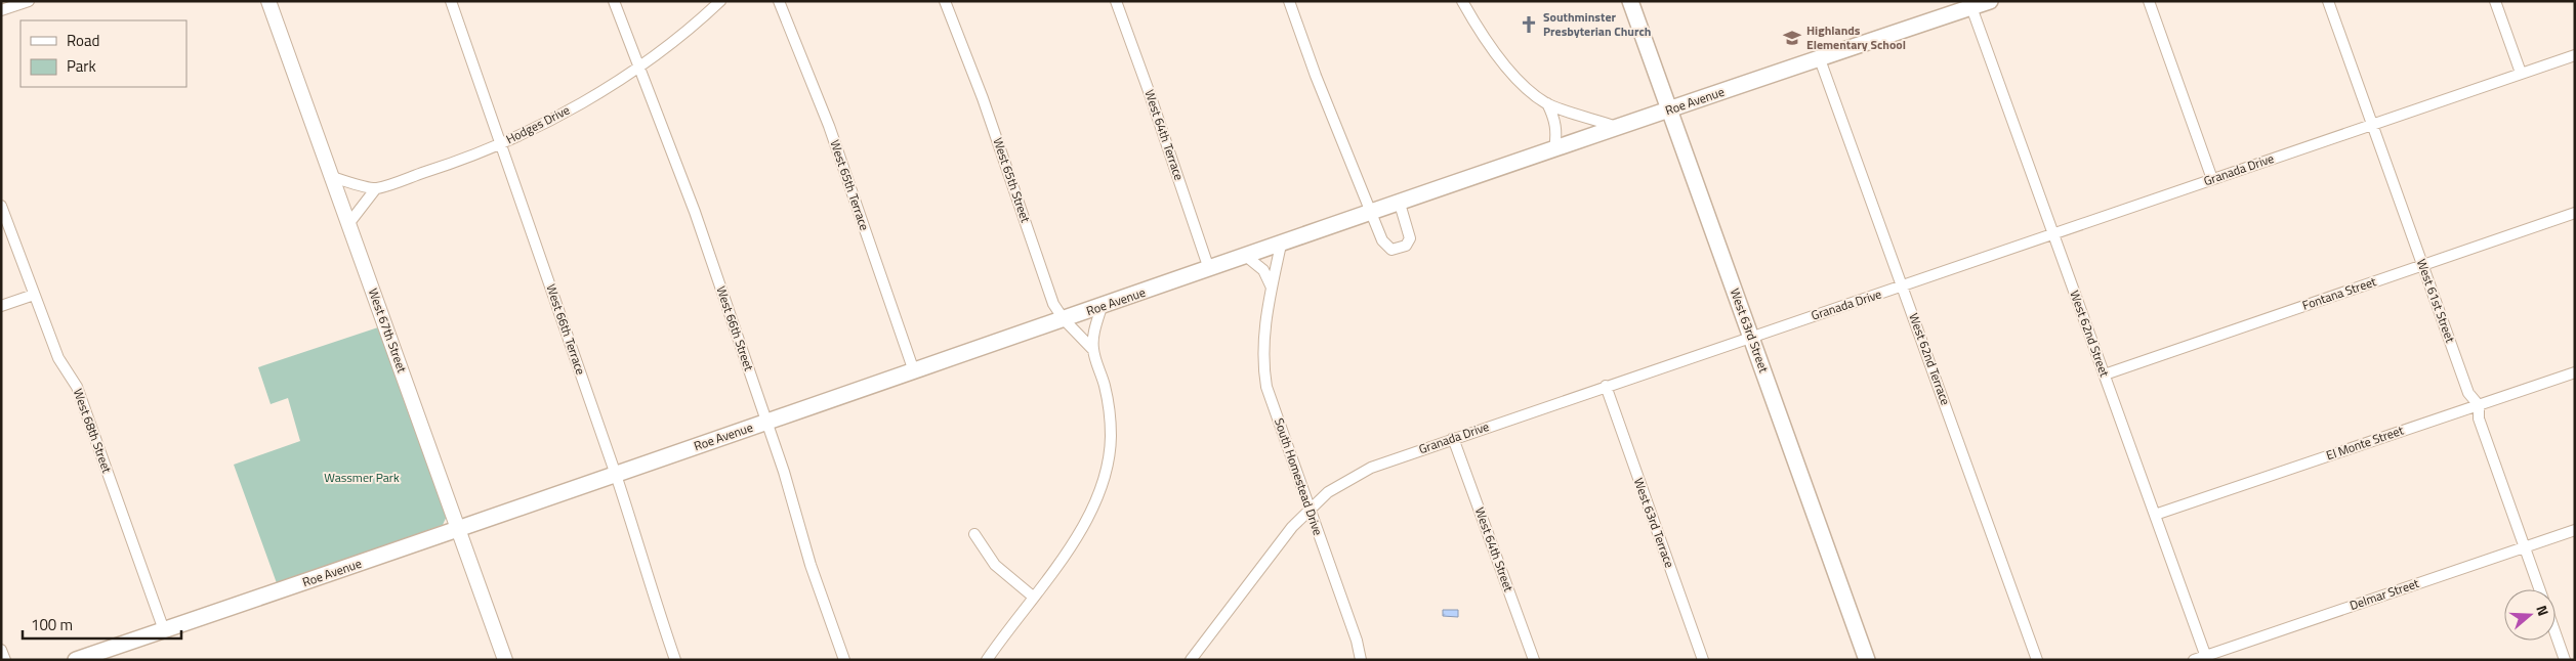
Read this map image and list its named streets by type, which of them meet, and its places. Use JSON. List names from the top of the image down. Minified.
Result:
{"streets":{"main road":["Roe Avenue","West 63rd Street"],"street":["Hodges Drive","West 64th Terrace","Granada Drive","West 65th Street","West 65th Terrace","Fontana Street","West 61st Street","West 66th Street","West 66th Terrace","West 67th Street","West 62nd Street","West 62nd Terrace","West 68th Street","El Monte Street","South Homestead Drive","West 63rd Terrace","West 64th Street","Delmar Street"]},"crossings":[["Roe Avenue","West 64th Terrace"],["Roe Avenue","West 65th Street"],["Roe Avenue","West 65th Terrace"],["Roe Avenue","West 66th Street"],["Roe Avenue","West 66th Terrace"],["Roe Avenue","West 67th Street"],["Roe Avenue","West 63rd Street"],["Roe Avenue","West 62nd Street"],["Roe Avenue","West 62nd Terrace"],["Roe Avenue","West 68th Street"],["Roe Avenue","South Homestead Drive"],["Hodges Drive","West 66th Street"],["Hodges Drive","West 66th Terrace"],["Granada Drive","West 61st Street"],["Granada Drive","West 63rd Street"],["Granada Drive","West 62nd Street"],["Granada Drive","West 62nd Terrace"],["Granada Drive","South Homestead Drive"],["Granada Drive","West 63rd Terrace"],["Granada Drive","West 64th Street"],["Fontana Street","West 61st Street"],["Fontana Street","West 62nd Street"],["West 61st Street","El Monte Street"],["West 61st Street","Delmar Street"],["West 62nd Street","El Monte Street"],["West 62nd Street","Delmar Street"]],"parks":["Wassmer Park"],"places":{"church":["Southminster Presbyterian Church"],"school or university":["Highlands Elementary School"]},"legend":["Road","Park"],"scale_bar":"100 m","north":"right"}
